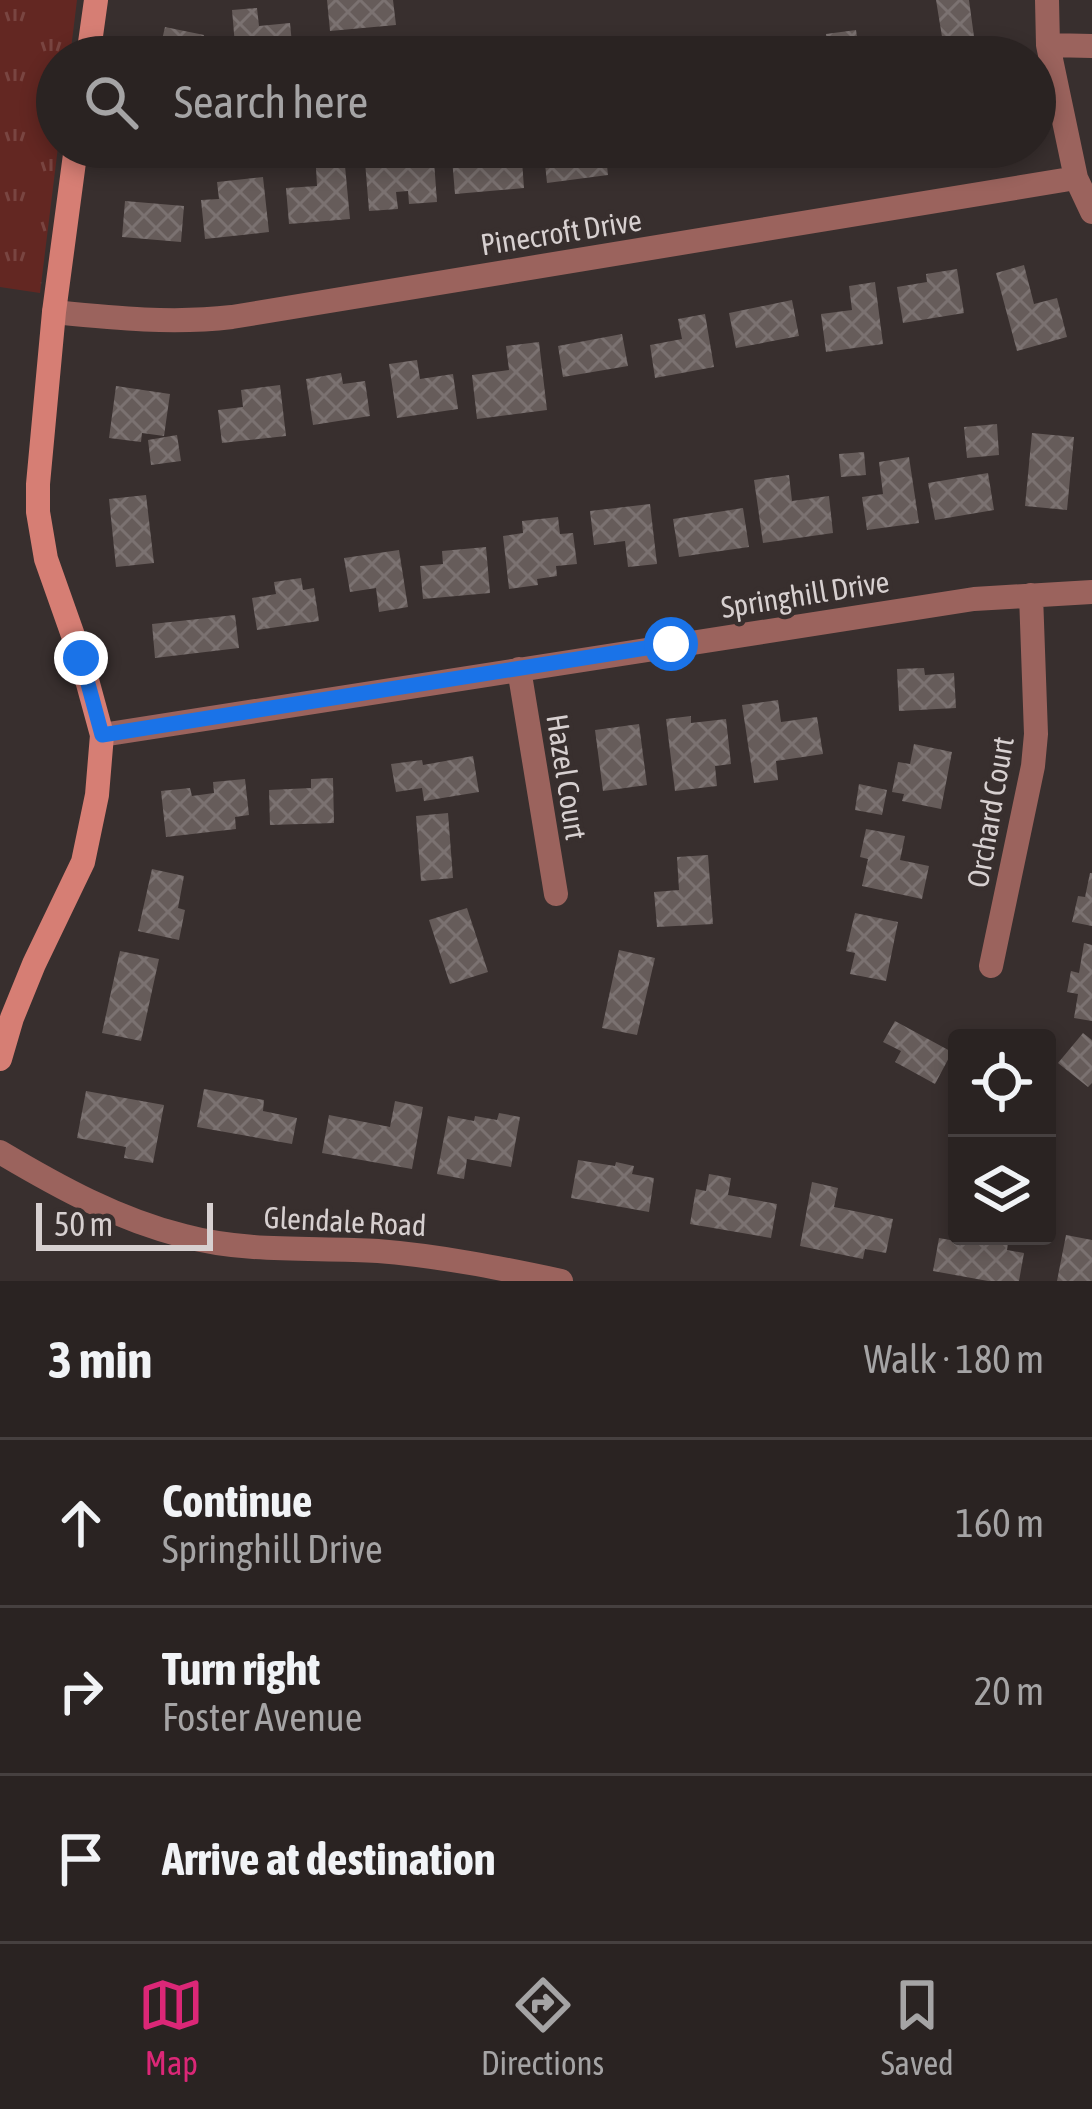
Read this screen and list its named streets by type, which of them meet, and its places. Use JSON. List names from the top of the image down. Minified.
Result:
{"streets":{"street":["Pinecroft Drive","Springhill Drive","Hazel Court","Orchard Court","Glendale Road"]},"crossings":[["Springhill Drive","Hazel Court"],["Springhill Drive","Orchard Court"]],"scale_bar":"50 m","page":{"search":"Search here","scale":"50 m","heading":["3 min","Walk · 180 m"],"list":[["Continue","Springhill Drive","160 m"],["Turn right","Foster Avenue","20 m"],"Arrive at destination"],"nav":["Map","Directions","Saved"]}}
